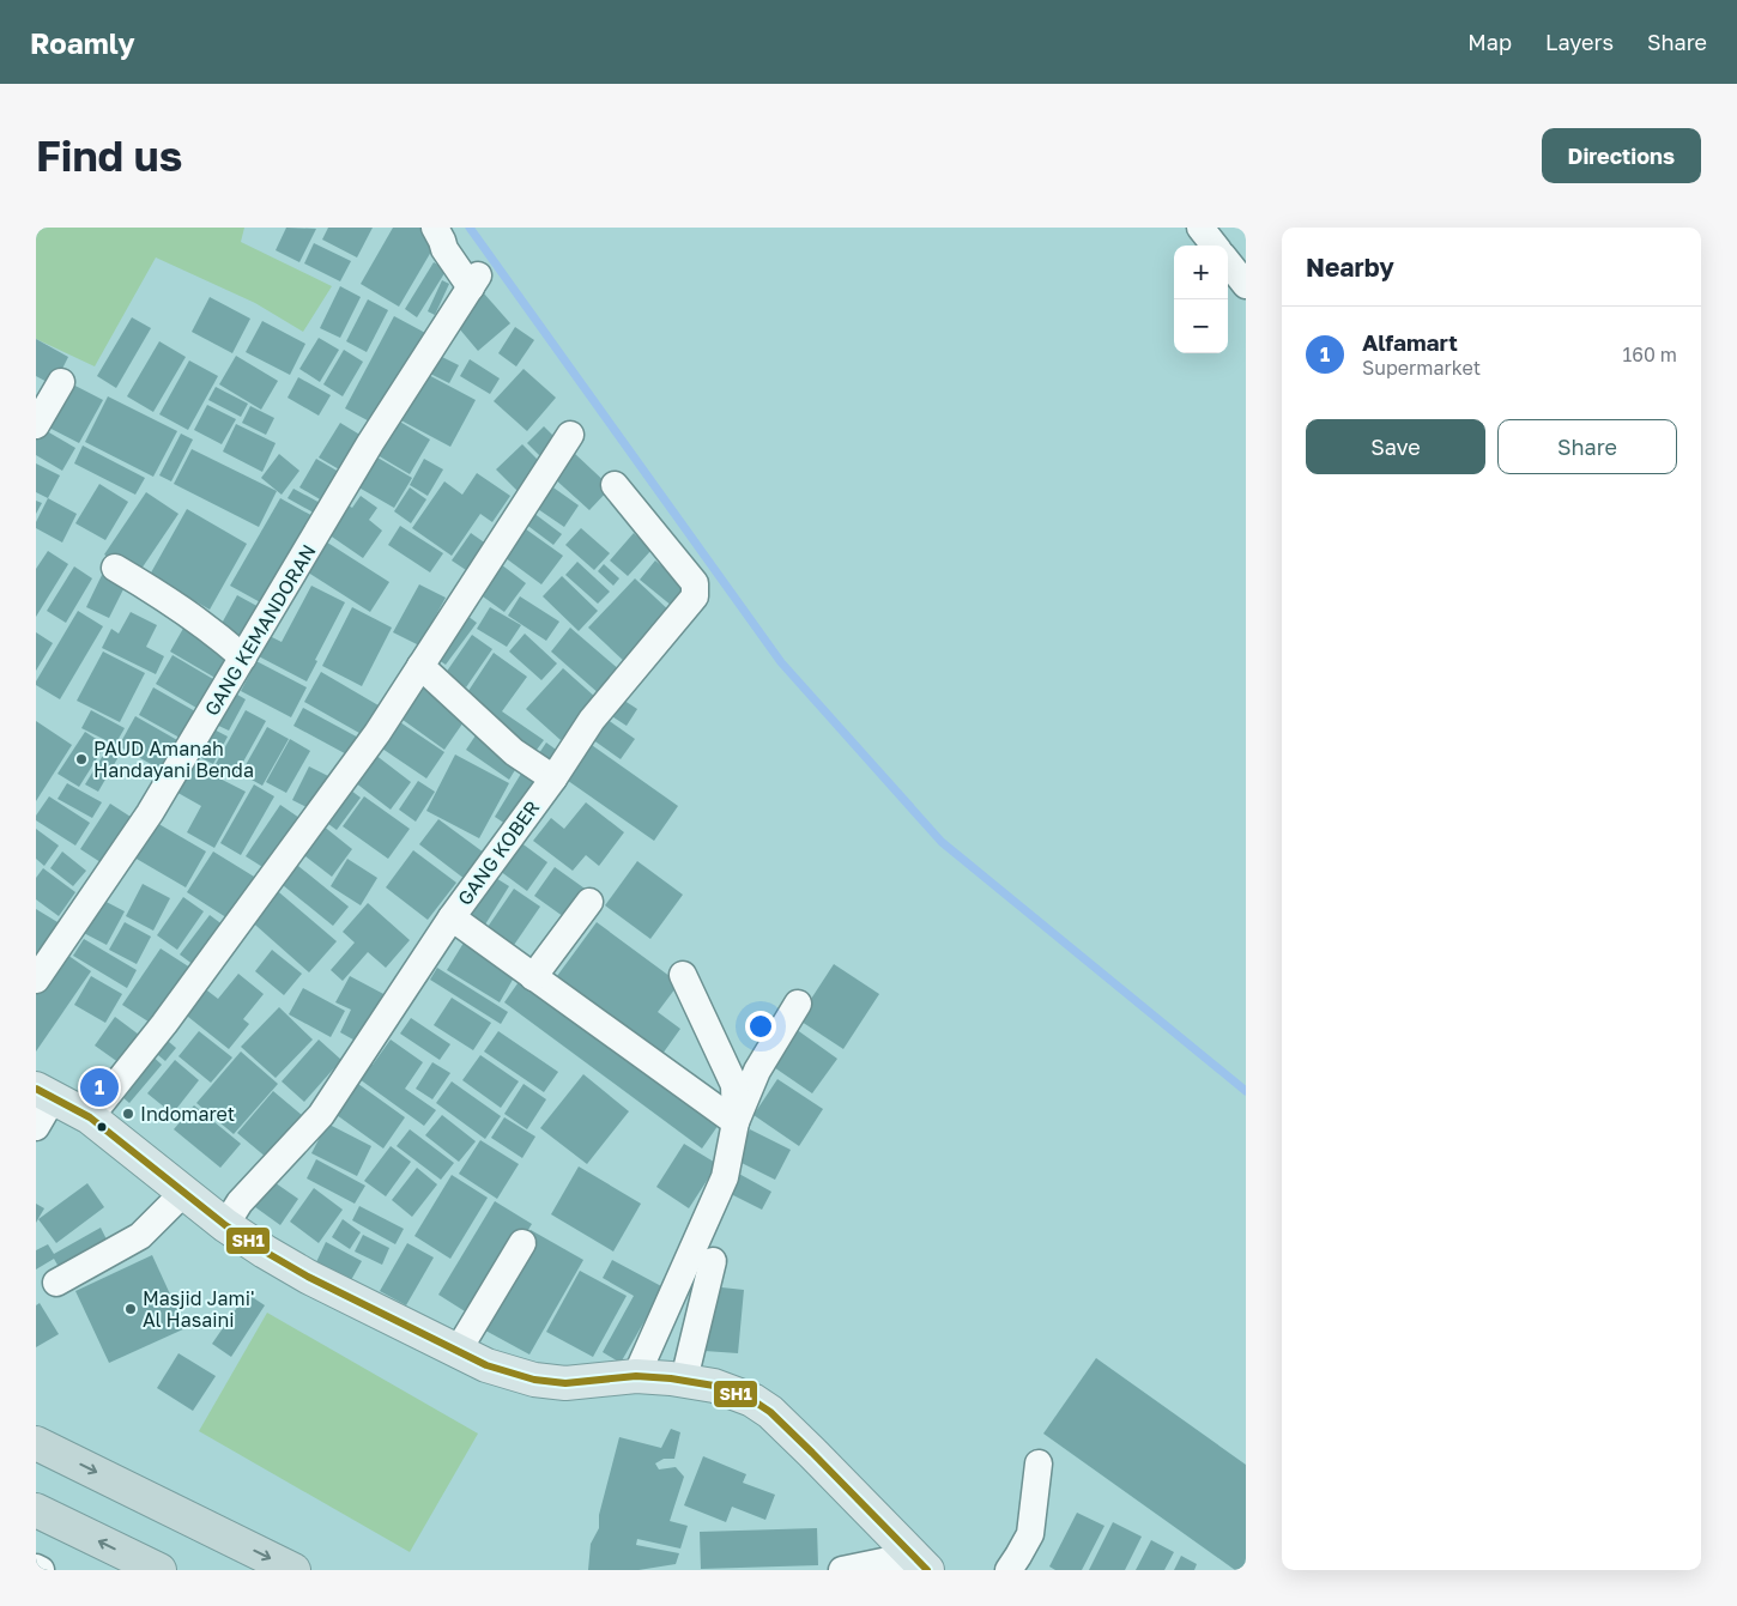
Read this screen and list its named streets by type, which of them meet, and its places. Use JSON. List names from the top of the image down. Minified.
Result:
{"streets":{"street":["GANG KEMANDORAN","GANG KOBER"]},"places":["PAUD Amanah Handayani Benda","Indomaret","Masjid Jami' Al Hasaini"],"lines":["transit line SH1"],"page":{"header":"Roamly","nav":["Map","Layers","Share"],"buttons":["Directions",["Save","Share"]],"title":"Find us","heading":"Nearby","map_buttons":["+","−"],"list":[{"mark":"1","name":"Alfamart","note":"Supermarket","value":"160 m"}],"pins":"1"}}
